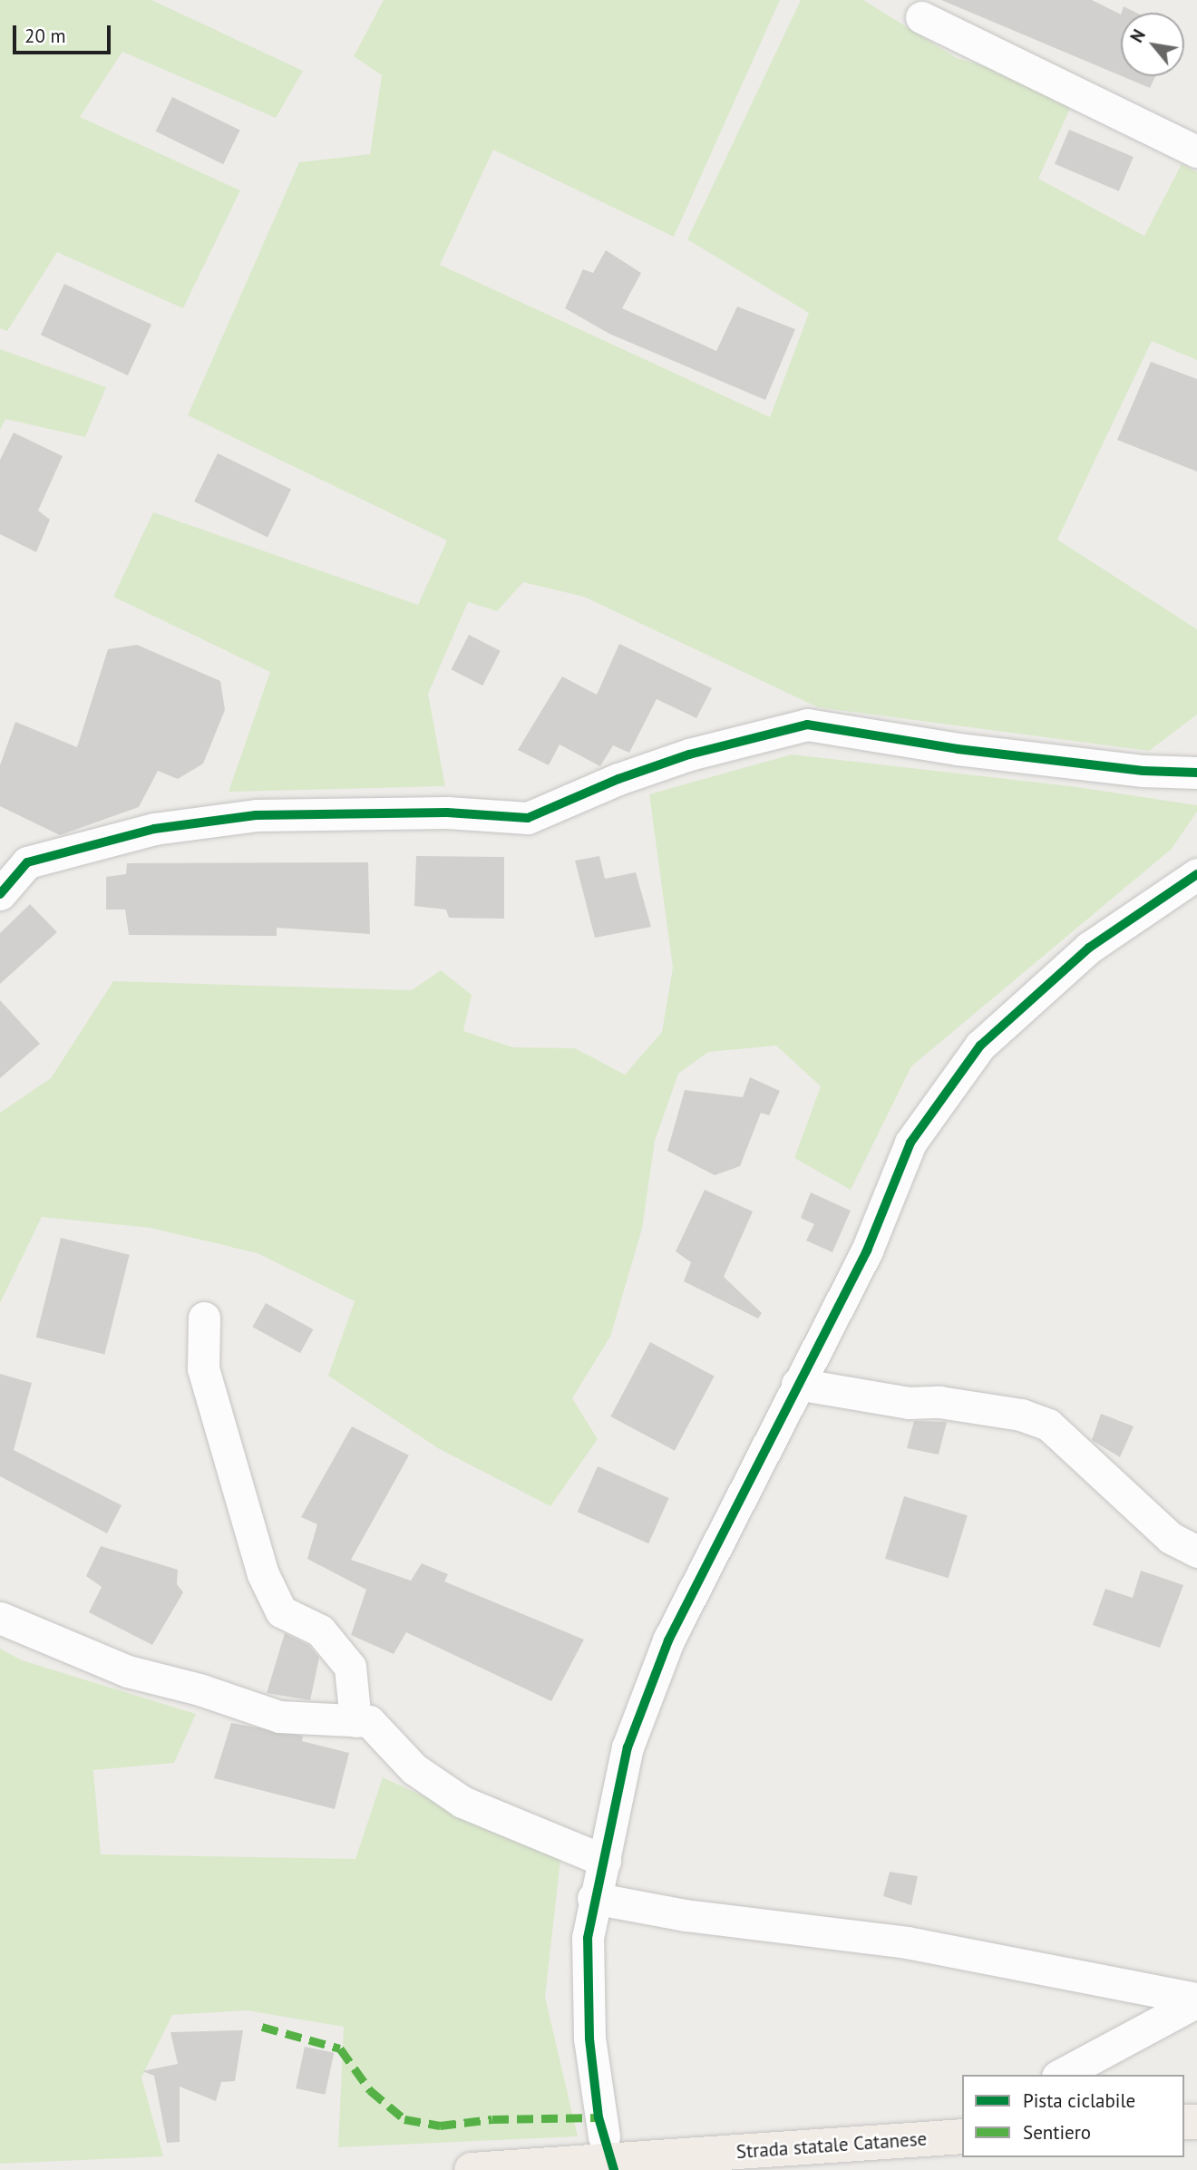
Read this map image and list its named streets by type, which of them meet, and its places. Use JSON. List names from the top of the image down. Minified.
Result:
{"streets":{"main road":["Strada statale Catanese"]},"legend":["Pista ciclabile","Sentiero"],"scale_bar":"20 m","north":"top left"}
